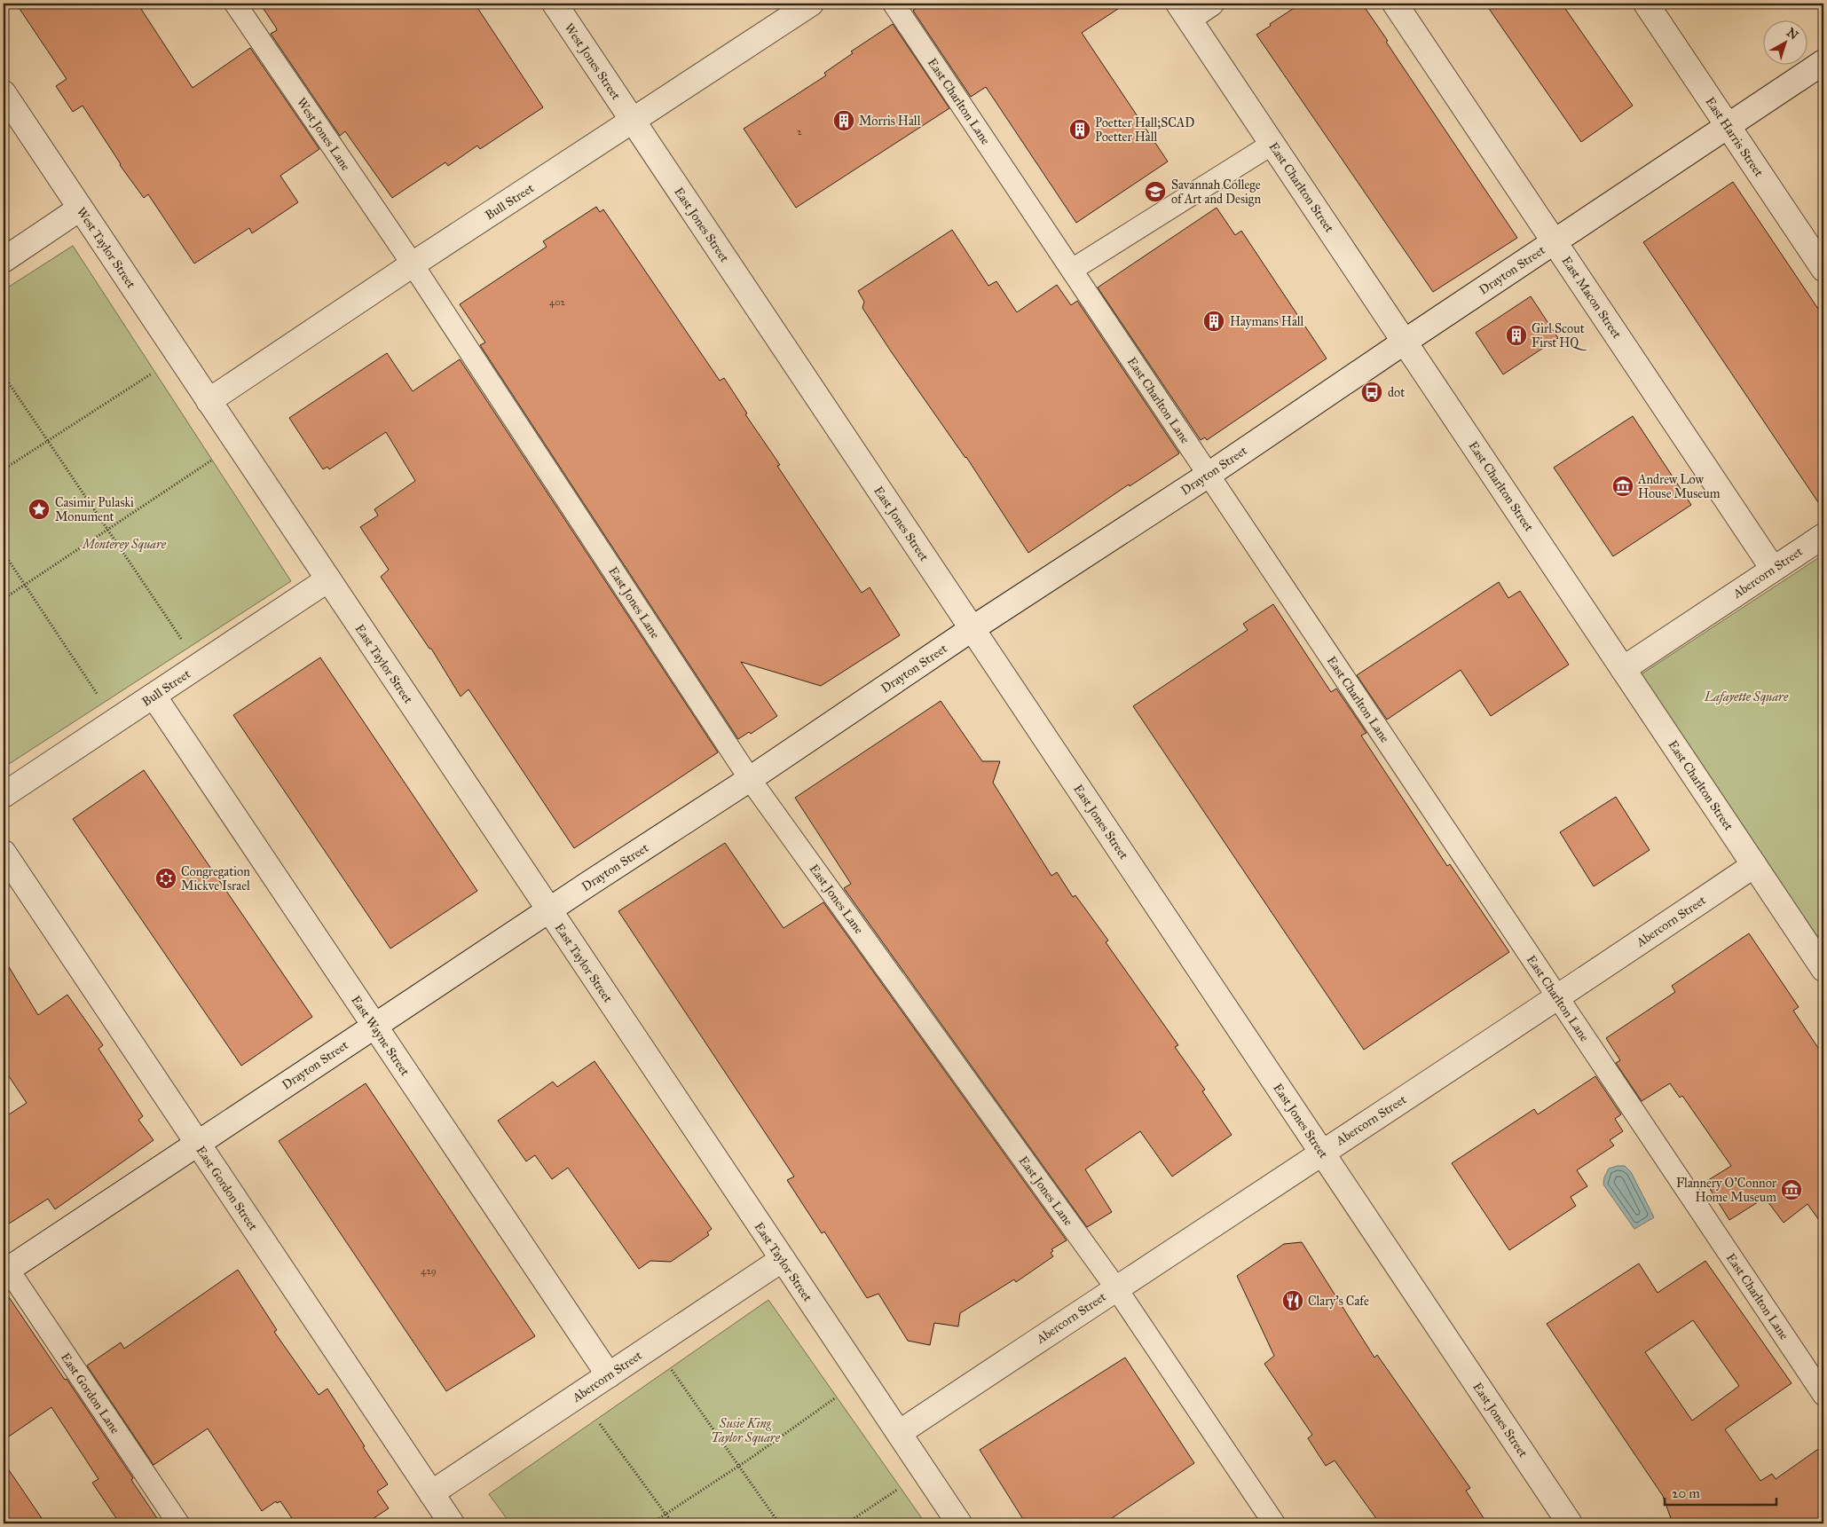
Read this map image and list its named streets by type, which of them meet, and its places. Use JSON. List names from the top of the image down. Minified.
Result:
{"streets":{"street":["West Jones Street","East Harris Street","East Charlton Street","Bull Street","East Jones Street","West Taylor Street","Drayton Street","East Macon Street","Abercorn Street","East Taylor Street","East Wayne Street","East Gordon Street"],"lane":["East Charlton Lane","West Jones Lane","East Jones Lane","East Gordon Lane"]},"crossings":[["West Jones Street","Bull Street"],["West Jones Street","East Jones Street"],["East Charlton Lane","Drayton Street"],["East Charlton Lane","Abercorn Street"],["West Jones Lane","Bull Street"],["West Jones Lane","East Jones Lane"],["East Harris Street","Drayton Street"],["East Charlton Street","Drayton Street"],["East Charlton Street","Abercorn Street"],["Bull Street","East Jones Street"],["Bull Street","West Taylor Street"],["Bull Street","East Jones Lane"],["Bull Street","East Taylor Street"],["Bull Street","East Wayne Street"],["East Jones Street","Drayton Street"],["East Jones Street","Abercorn Street"],["West Taylor Street","East Taylor Street"],["Drayton Street","East Macon Street"],["Drayton Street","East Jones Lane"],["Drayton Street","East Taylor Street"],["Drayton Street","East Wayne Street"],["Drayton Street","East Gordon Street"],["Drayton Street","East Gordon Lane"],["East Macon Street","Abercorn Street"],["Abercorn Street","East Jones Lane"],["Abercorn Street","East Taylor Street"],["Abercorn Street","East Wayne Street"],["Abercorn Street","East Gordon Street"]],"parks":["Monterey Square","Lafayette Square","Susie King Taylor Square"],"places":{"building":["Morris Hall","Poetter Hall;SCAD Poetter Hall","Haymans Hall","Girl Scout First HQ"],"school or university":["Savannah College of Art and Design"],"bus stop":["dot"],"museum":["Andrew Low House Museum","Flannery O’Connor Home Museum"],"place":["Casimir Pulaski Monument"],"synagogue":["Congregation Mickve Israel"],"restaurant":["Clary's Cafe"]},"house_numbers":["2","402","429"],"scale_bar":"20 m","north":"top right"}
